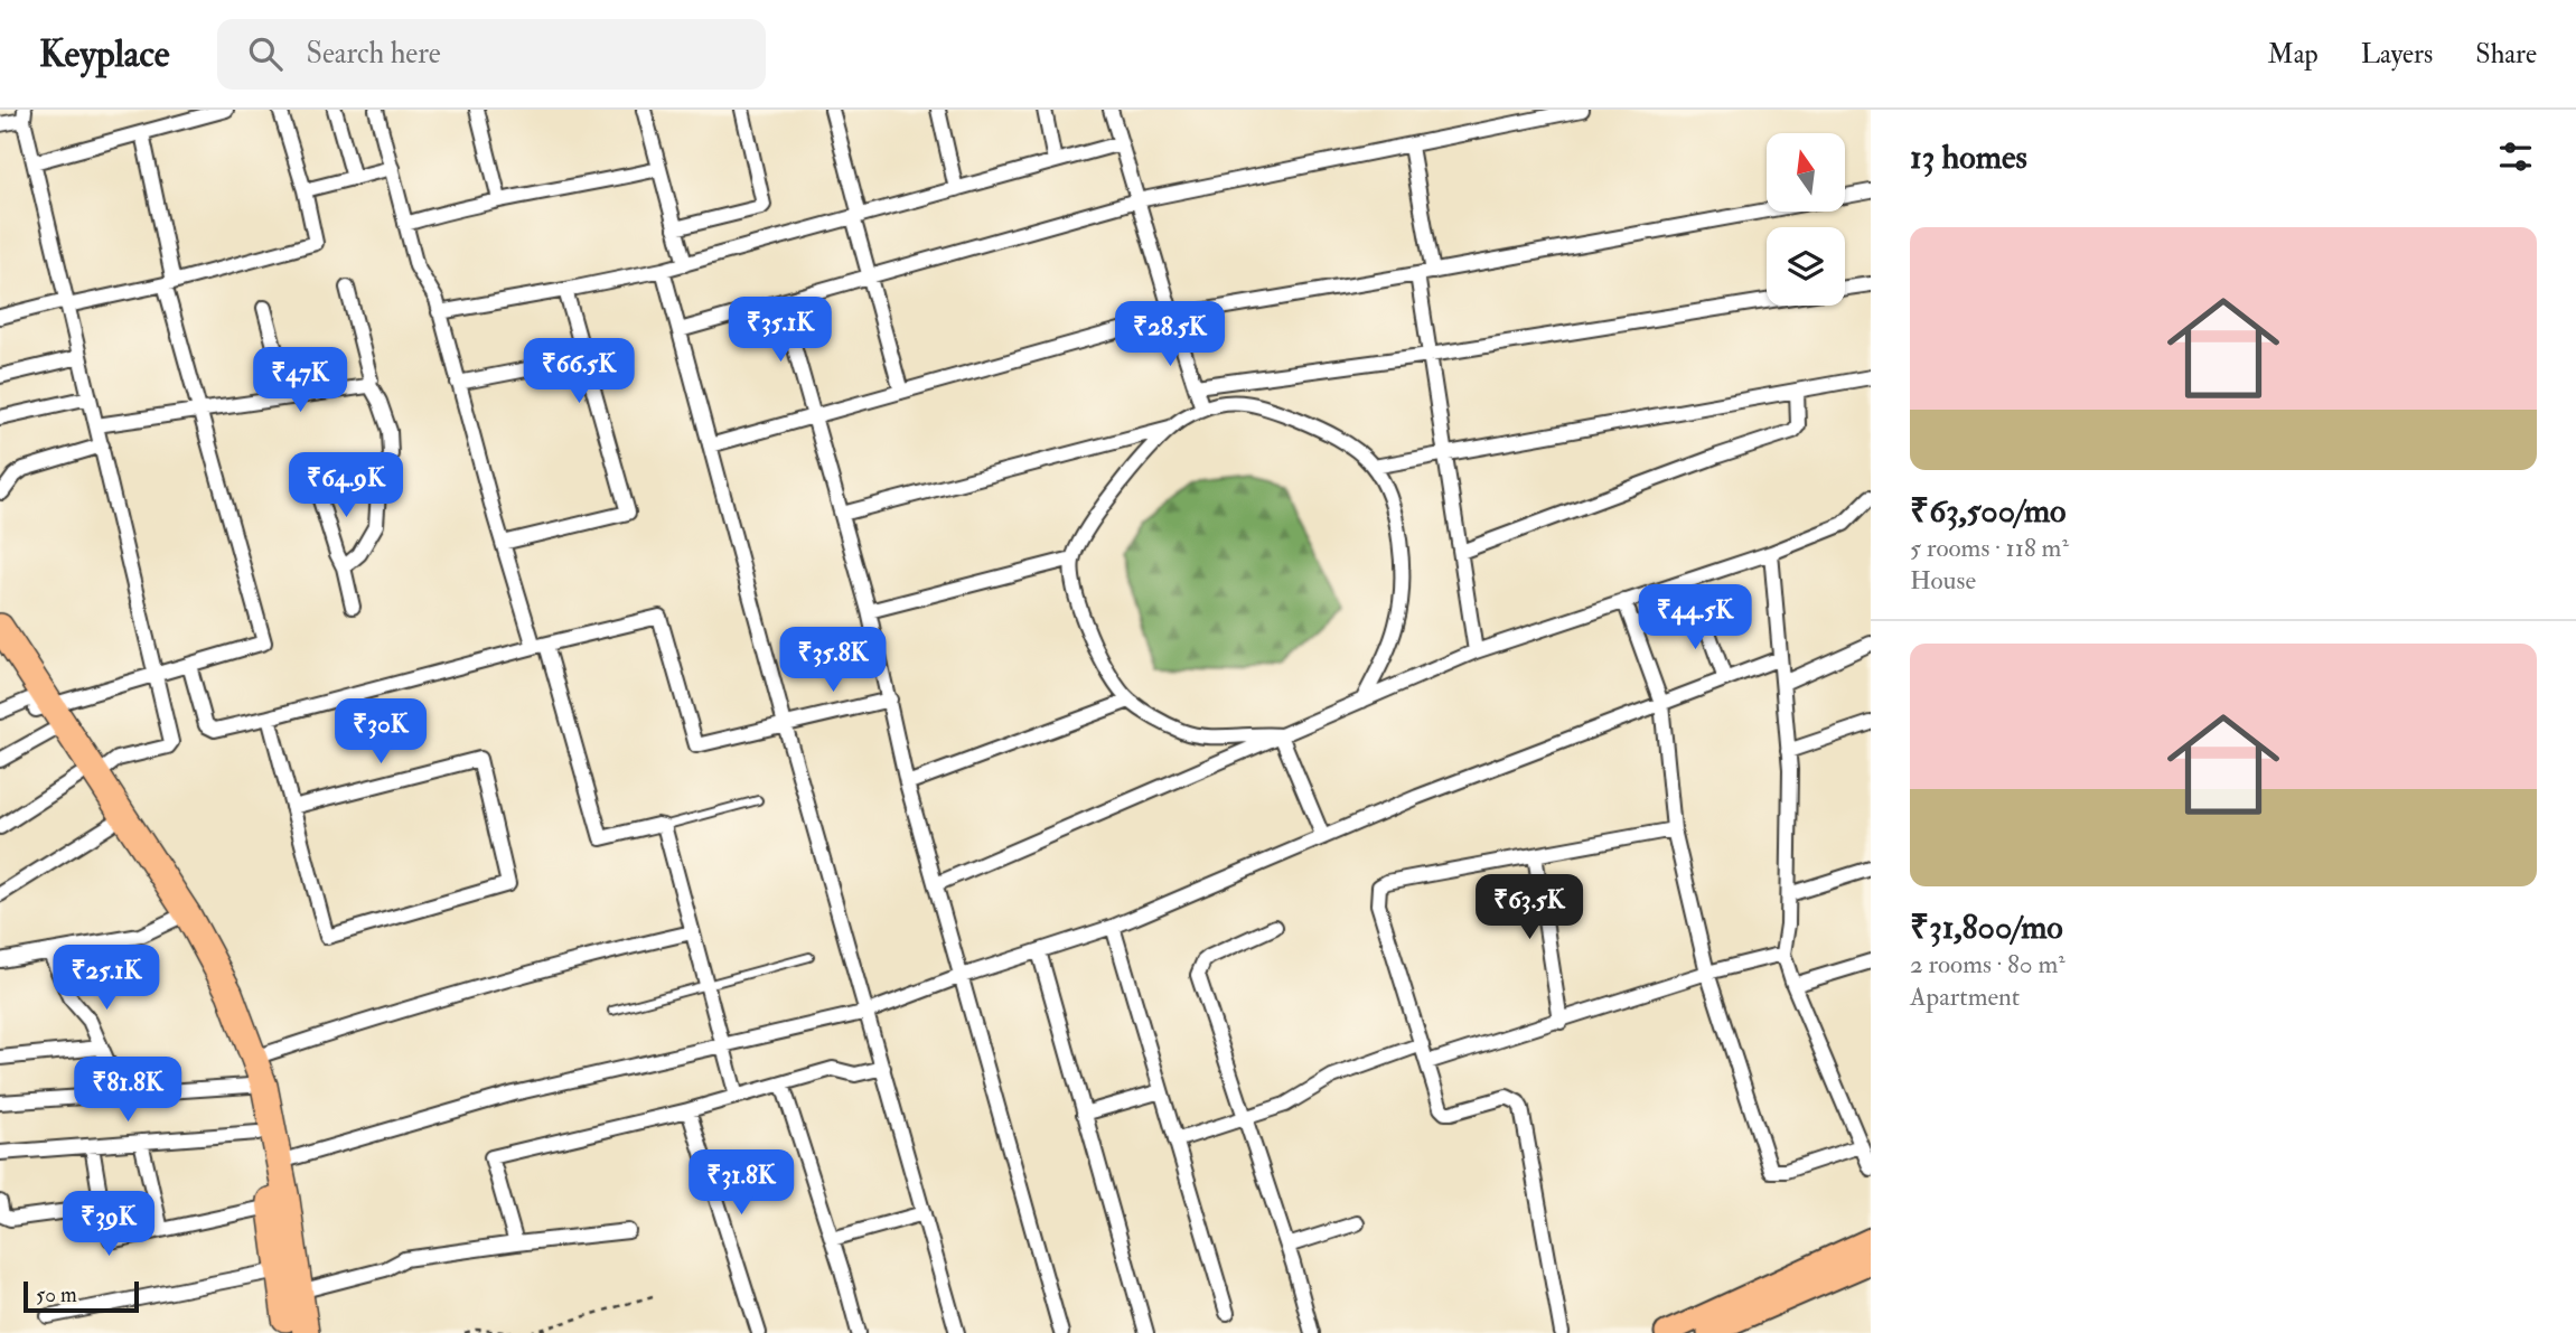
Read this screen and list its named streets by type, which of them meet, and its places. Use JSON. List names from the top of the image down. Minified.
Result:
{"scale_bar":"50 m","north":"top","page":{"header":"Keyplace","search":"Search here","nav":["Map","Layers","Share"],"heading":"13 homes","list":[{"name":"₹63,500/mo","note":"5 rooms · 118 m² · House"},{"name":"₹31,800/mo","note":"2 rooms · 80 m² · Apartment"}],"price":["₹35.1K","₹28.5K","₹66.5K","₹47K","₹64.9K","₹44.5K","₹35.8K","₹30K","₹63.5K","₹25.1K","₹81.8K","₹31.8K","₹39K"],"scale":"50 m"}}
